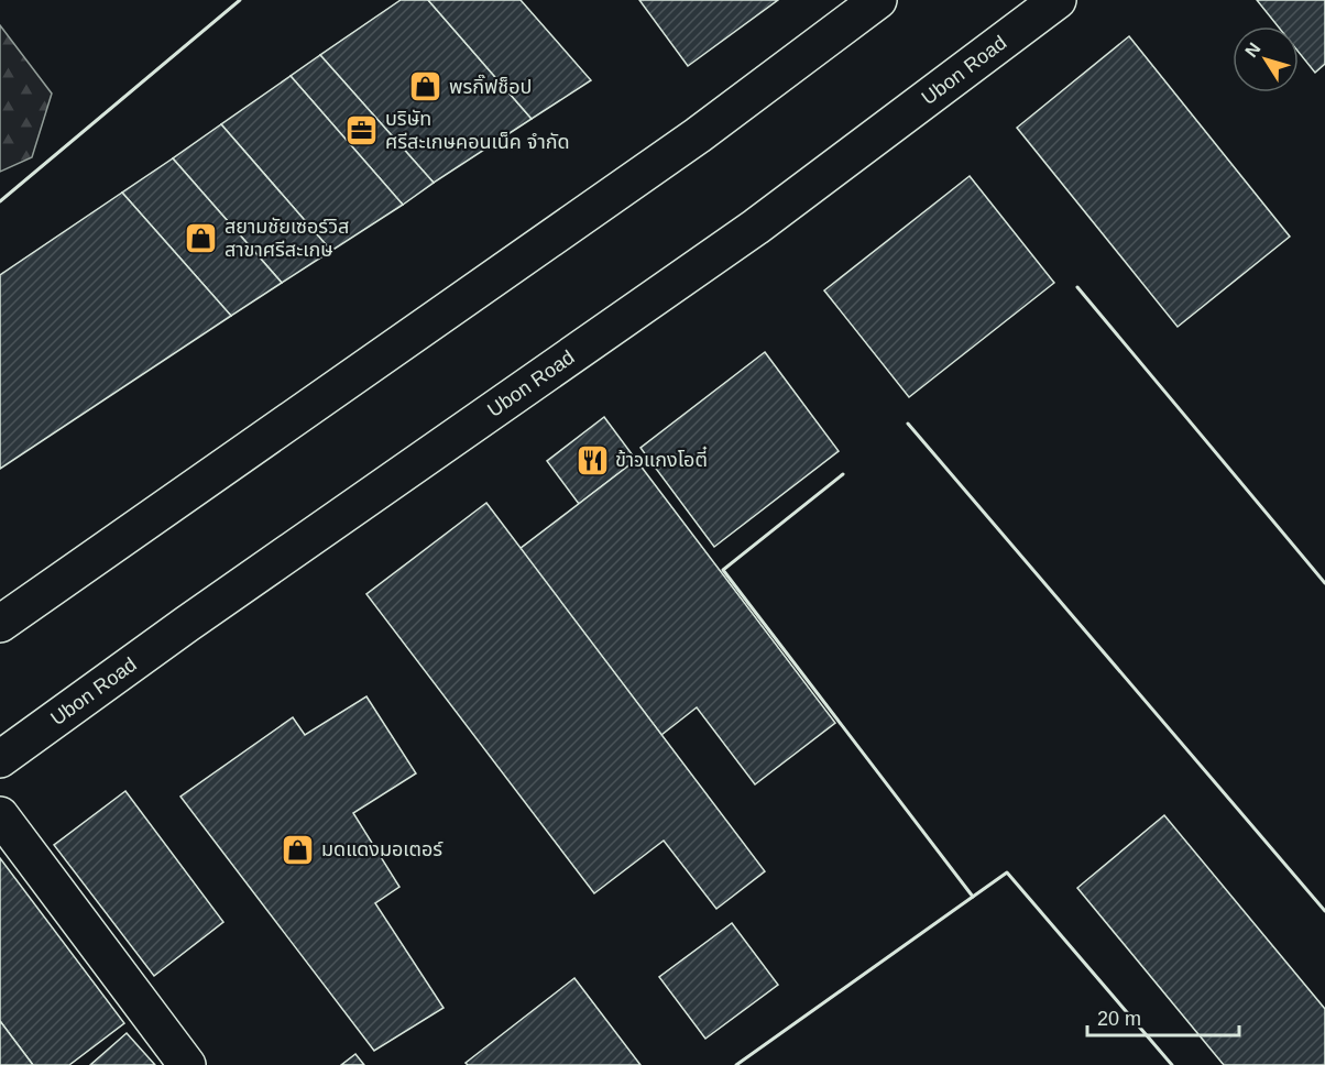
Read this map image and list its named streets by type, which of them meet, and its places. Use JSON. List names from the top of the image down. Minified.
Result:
{"streets":{"main road":["Ubon Road"]},"places":{"shop":["พรกิ๊ฟช็อป","สยามชัยเซอร์วิส สาขาศรีสะเกษ","มดแดงมอเตอร์"],"office":["บริษัท ศรีสะเกษคอนเน็ค จำกัด"],"restaurant":["ข้าวแกงโอตี๋"]},"scale_bar":"20 m","north":"top left"}
